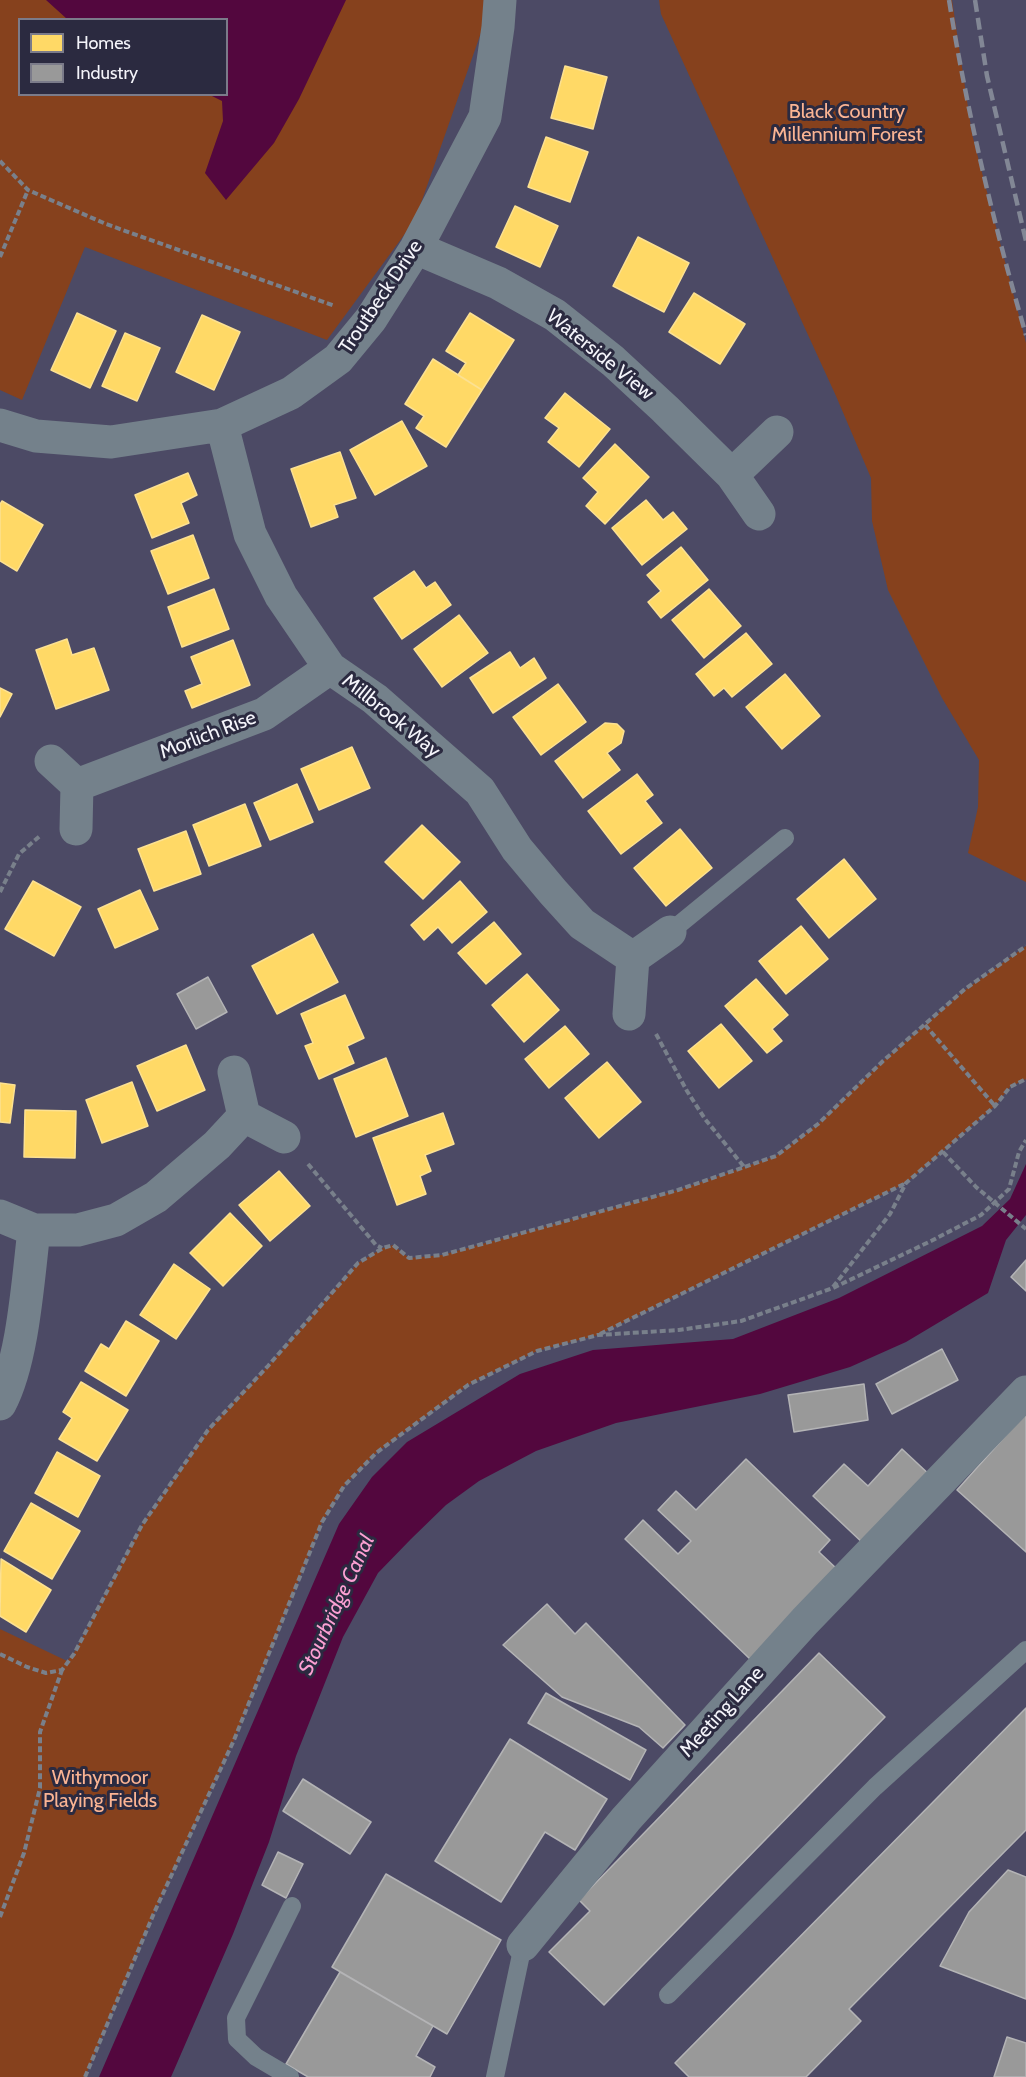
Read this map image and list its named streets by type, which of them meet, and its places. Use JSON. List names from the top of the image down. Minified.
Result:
{"streets":{"street":["Troutbeck Drive","Waterside View","Millbrook Way","Morlich Rise","Meeting Lane"]},"crossings":[["Troutbeck Drive","Waterside View"],["Troutbeck Drive","Millbrook Way"],["Millbrook Way","Morlich Rise"]],"water":["Stourbridge Canal"],"parks":["Black Country Millennium Forest","Withymoor Playing Fields"],"legend":["Homes","Industry"]}
